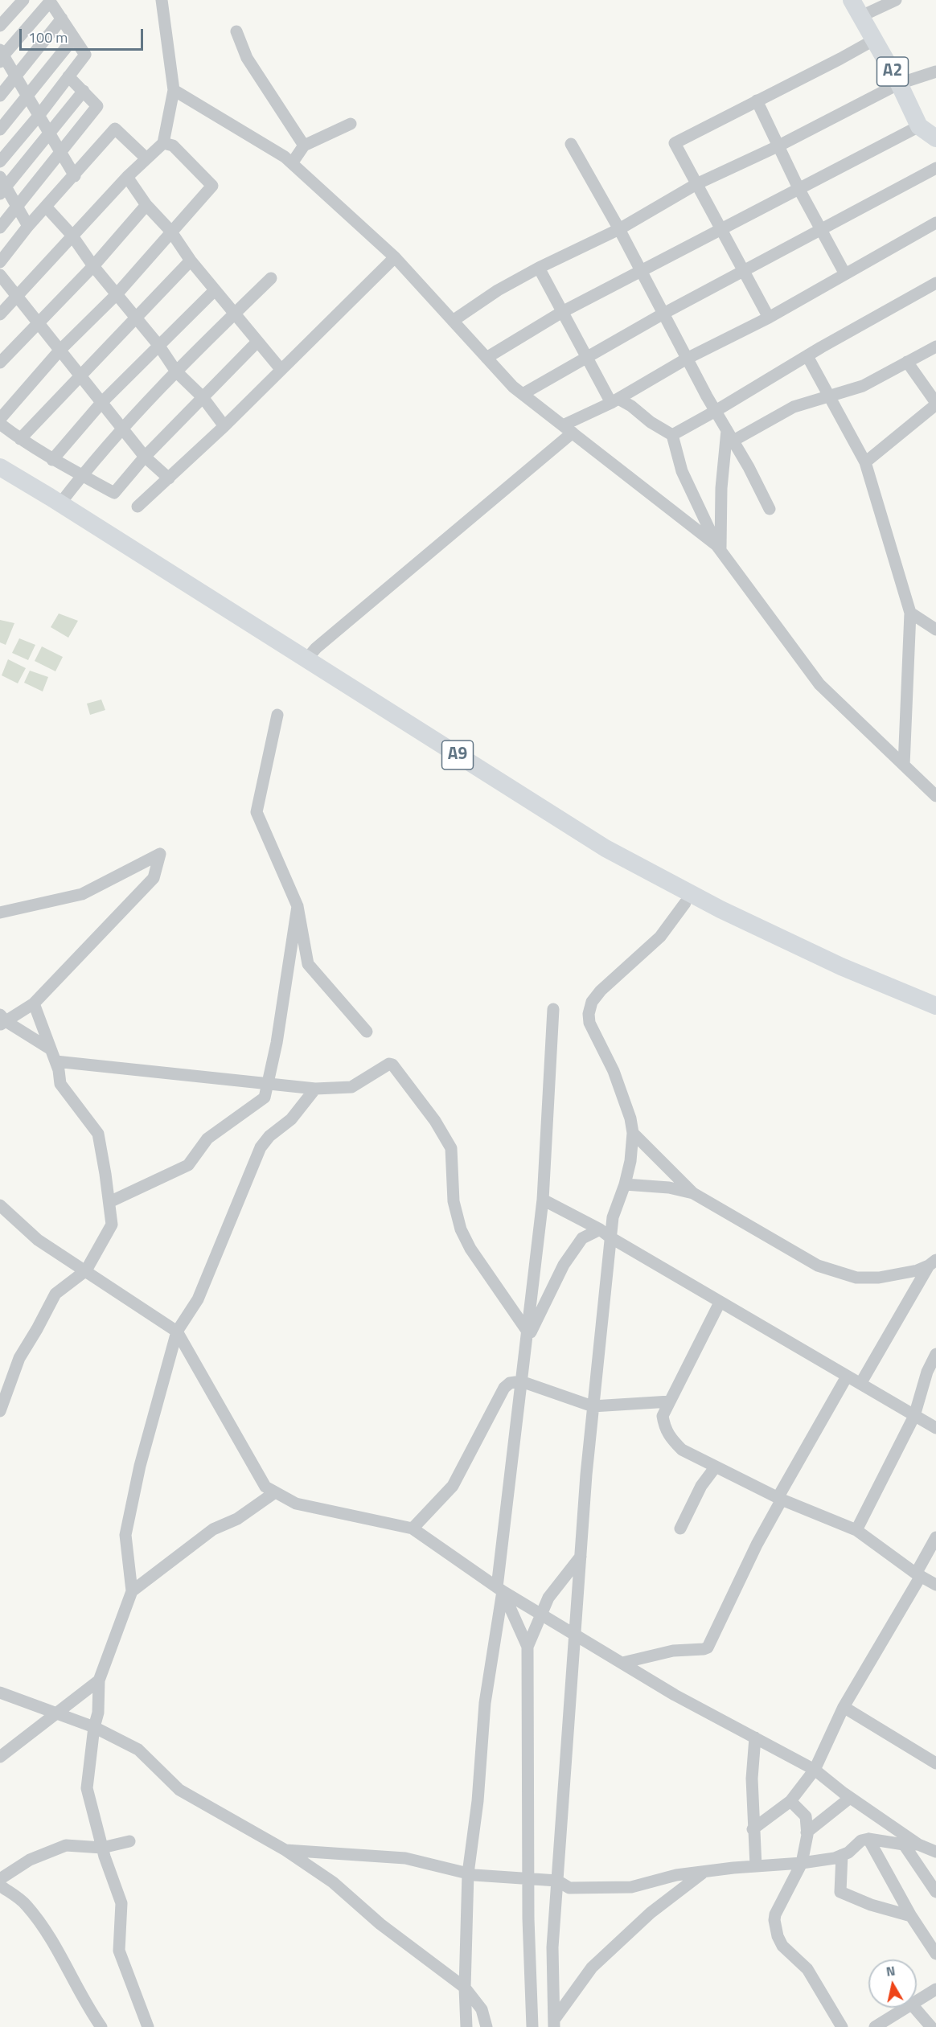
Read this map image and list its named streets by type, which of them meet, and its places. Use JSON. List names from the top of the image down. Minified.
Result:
{"streets":{"highway":["A2","A9"]},"scale_bar":"100 m","north":"top"}
